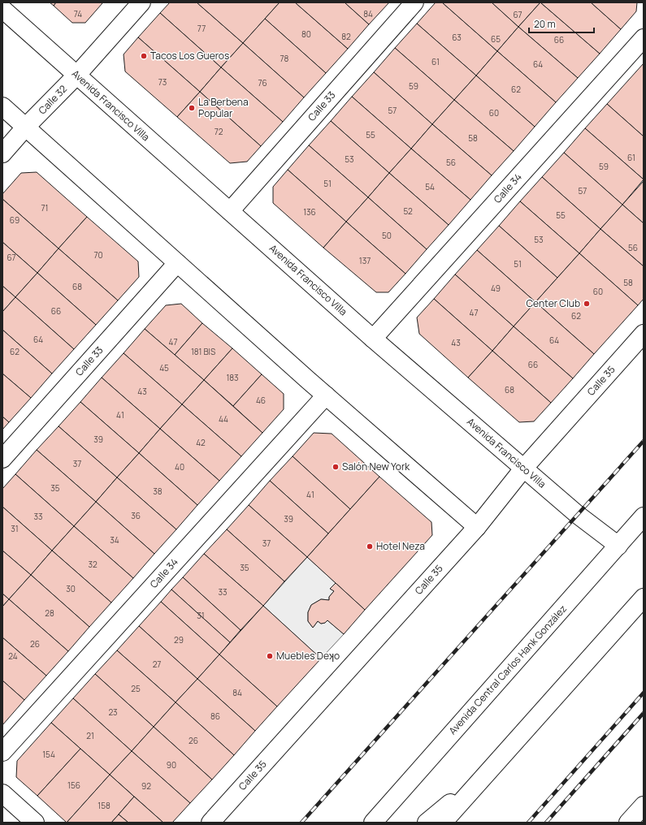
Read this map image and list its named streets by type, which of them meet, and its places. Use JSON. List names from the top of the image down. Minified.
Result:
{"streets":{"main road":["Calle 32","Avenida Francisco Villa","Calle 33","Calle 34","Calle 35","Avenida Central Carlos Hank González"]},"crossings":[["Calle 32","Avenida Francisco Villa"],["Avenida Francisco Villa","Calle 33"],["Avenida Francisco Villa","Calle 34"],["Avenida Francisco Villa","Calle 35"],["Avenida Francisco Villa","Avenida Central Carlos Hank González"]],"places":["Tacos Los Gueros","La Berbena Popular","Center Club","Salón New York","Hotel Neza","Muebles Deʞo"],"house_numbers":["74","84","67","77","80","82","63","65","66","78","61","64","73","76","59","62","57","60","72","55","58","61","53","56","59","51","54","57","71","52","136","55","69","50","53","56","70","67","137","51","58","68","49","60","66","47","62","64","64","47","43","62","181 BIS","66","45","183","68","43","46","41","44","39","42","37","40","35","38","41","36","33","39","31","34","37","32","35","30","33","28","31","29","26","24","27","25","84","23","86","21","26","154","90","156","92","158"],"scale_bar":"20 m"}
